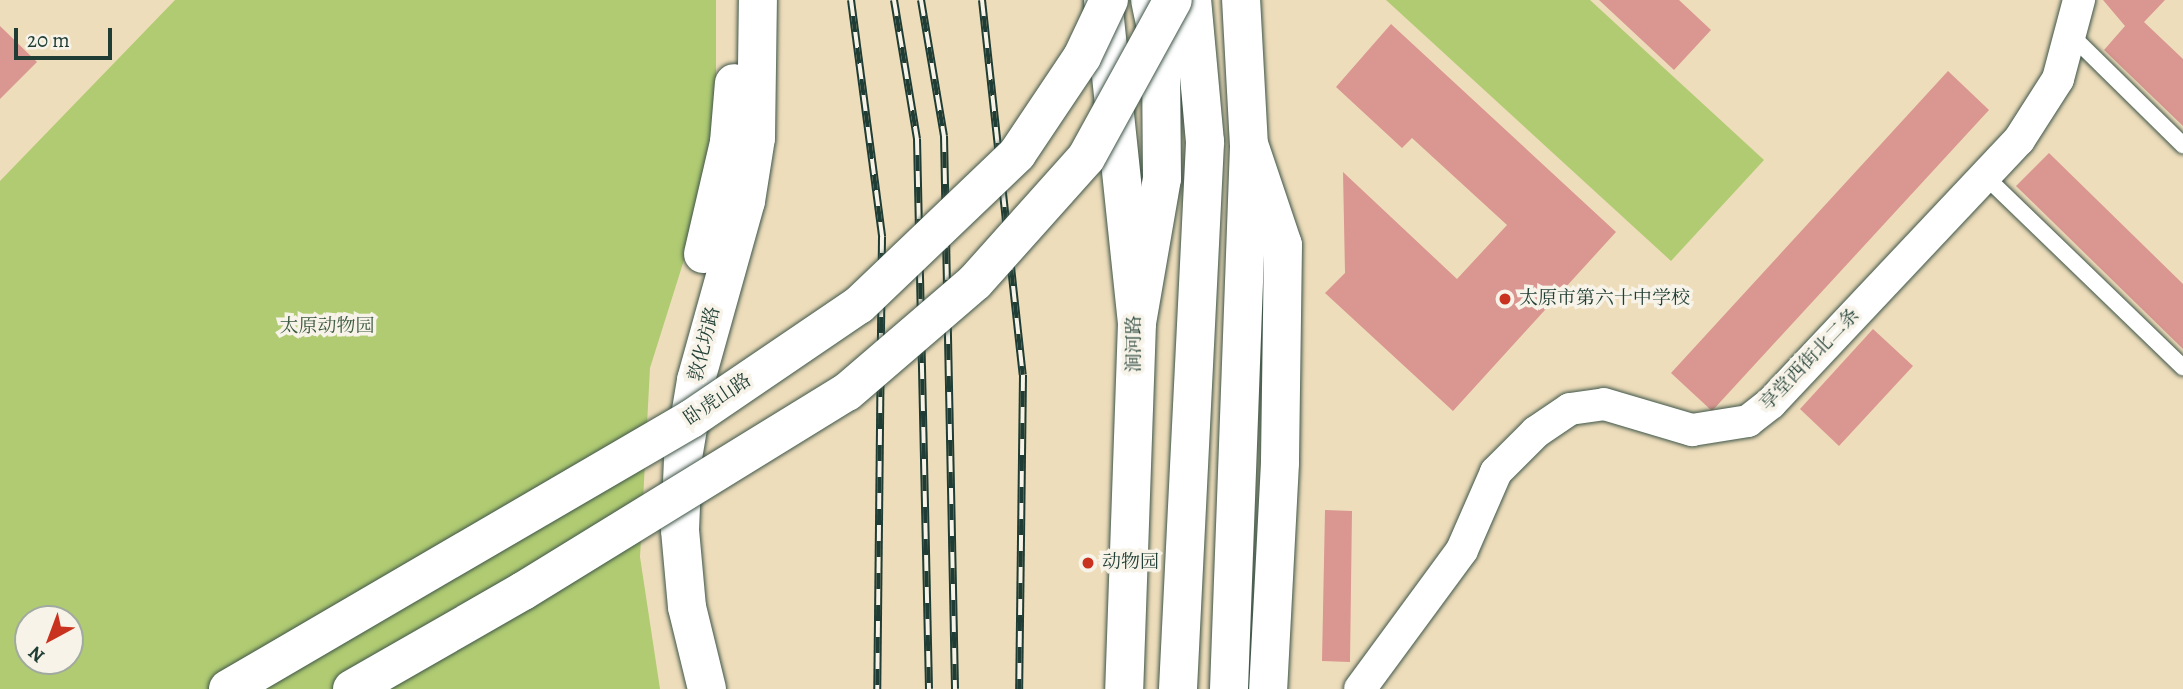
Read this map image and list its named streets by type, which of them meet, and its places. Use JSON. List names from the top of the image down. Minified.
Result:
{"streets":{"main road":["敦化坊路","涧河路","卧虎山路"],"street":["享堂西街北二条"]},"parks":["太原动物园"],"places":["太原市第六十中学校","动物园"],"scale_bar":"20 m","north":"bottom left"}
